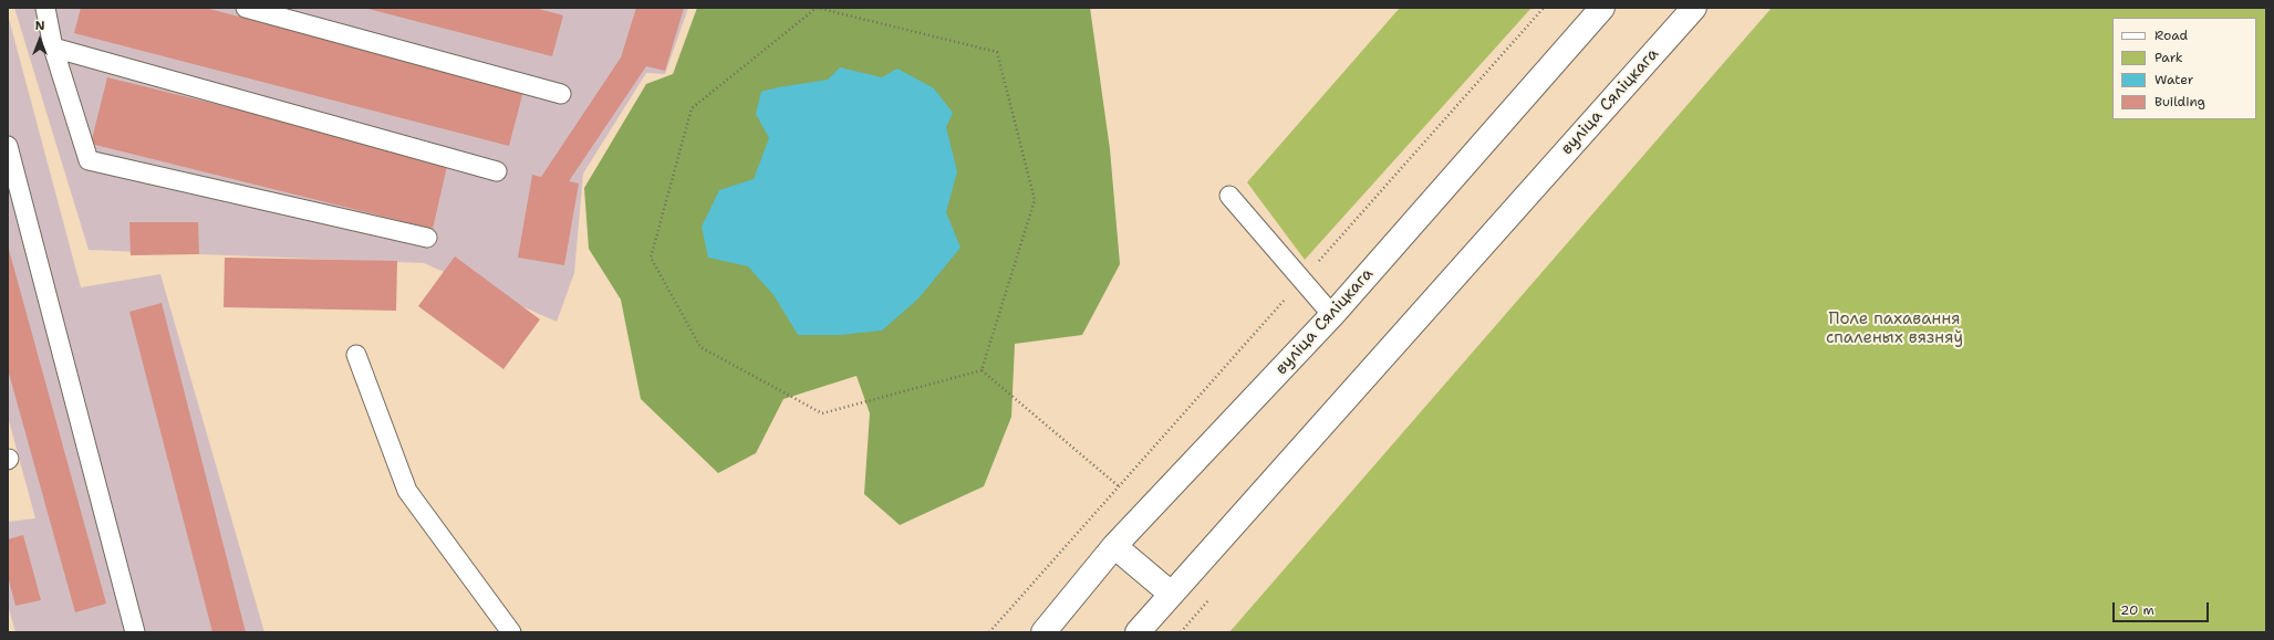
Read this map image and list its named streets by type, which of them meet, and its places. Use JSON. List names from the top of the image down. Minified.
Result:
{"streets":{"main road":["вуліца Сяліцкага"]},"parks":["Поле пахавання спаленых вязняў"],"legend":["Road","Park","Water","Building"],"scale_bar":"20 m","north":"top"}
